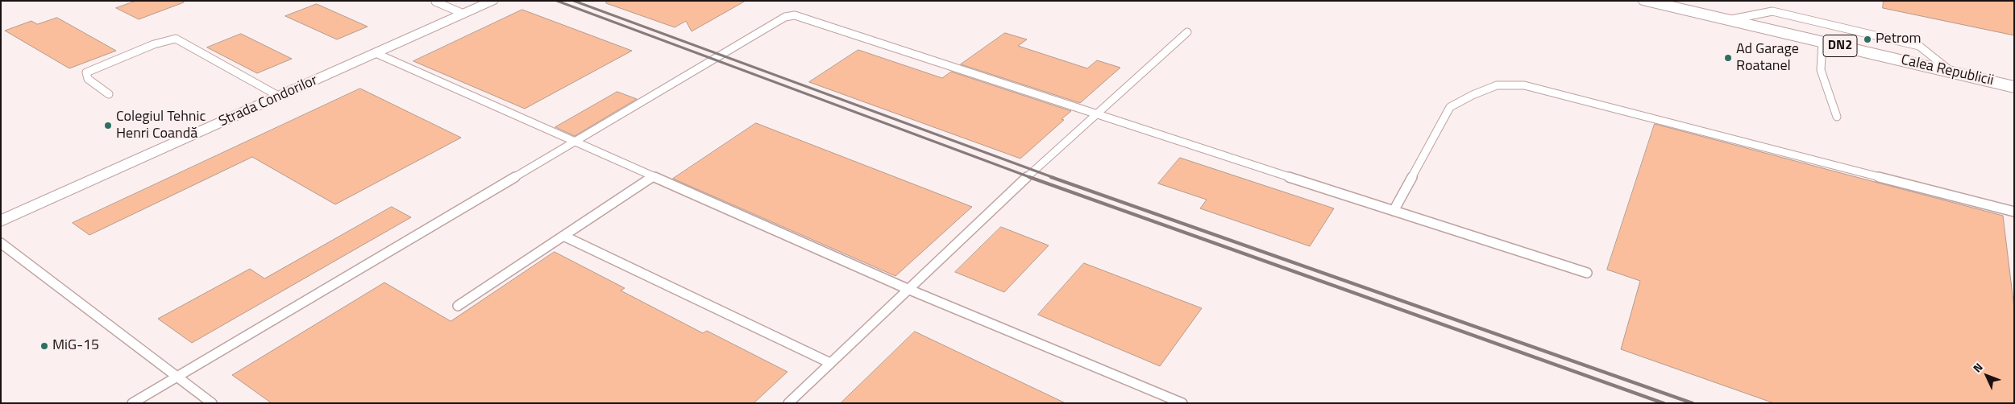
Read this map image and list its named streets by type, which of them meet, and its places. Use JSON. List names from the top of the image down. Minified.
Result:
{"streets":{"main road":["DN2","Calea Republicii"],"street":["Strada Condorilor"]},"places":["Petrom","Ad Garage Roatanel","Colegiul Tehnic Henri Coandă","MiG-15"],"north":"top left"}
